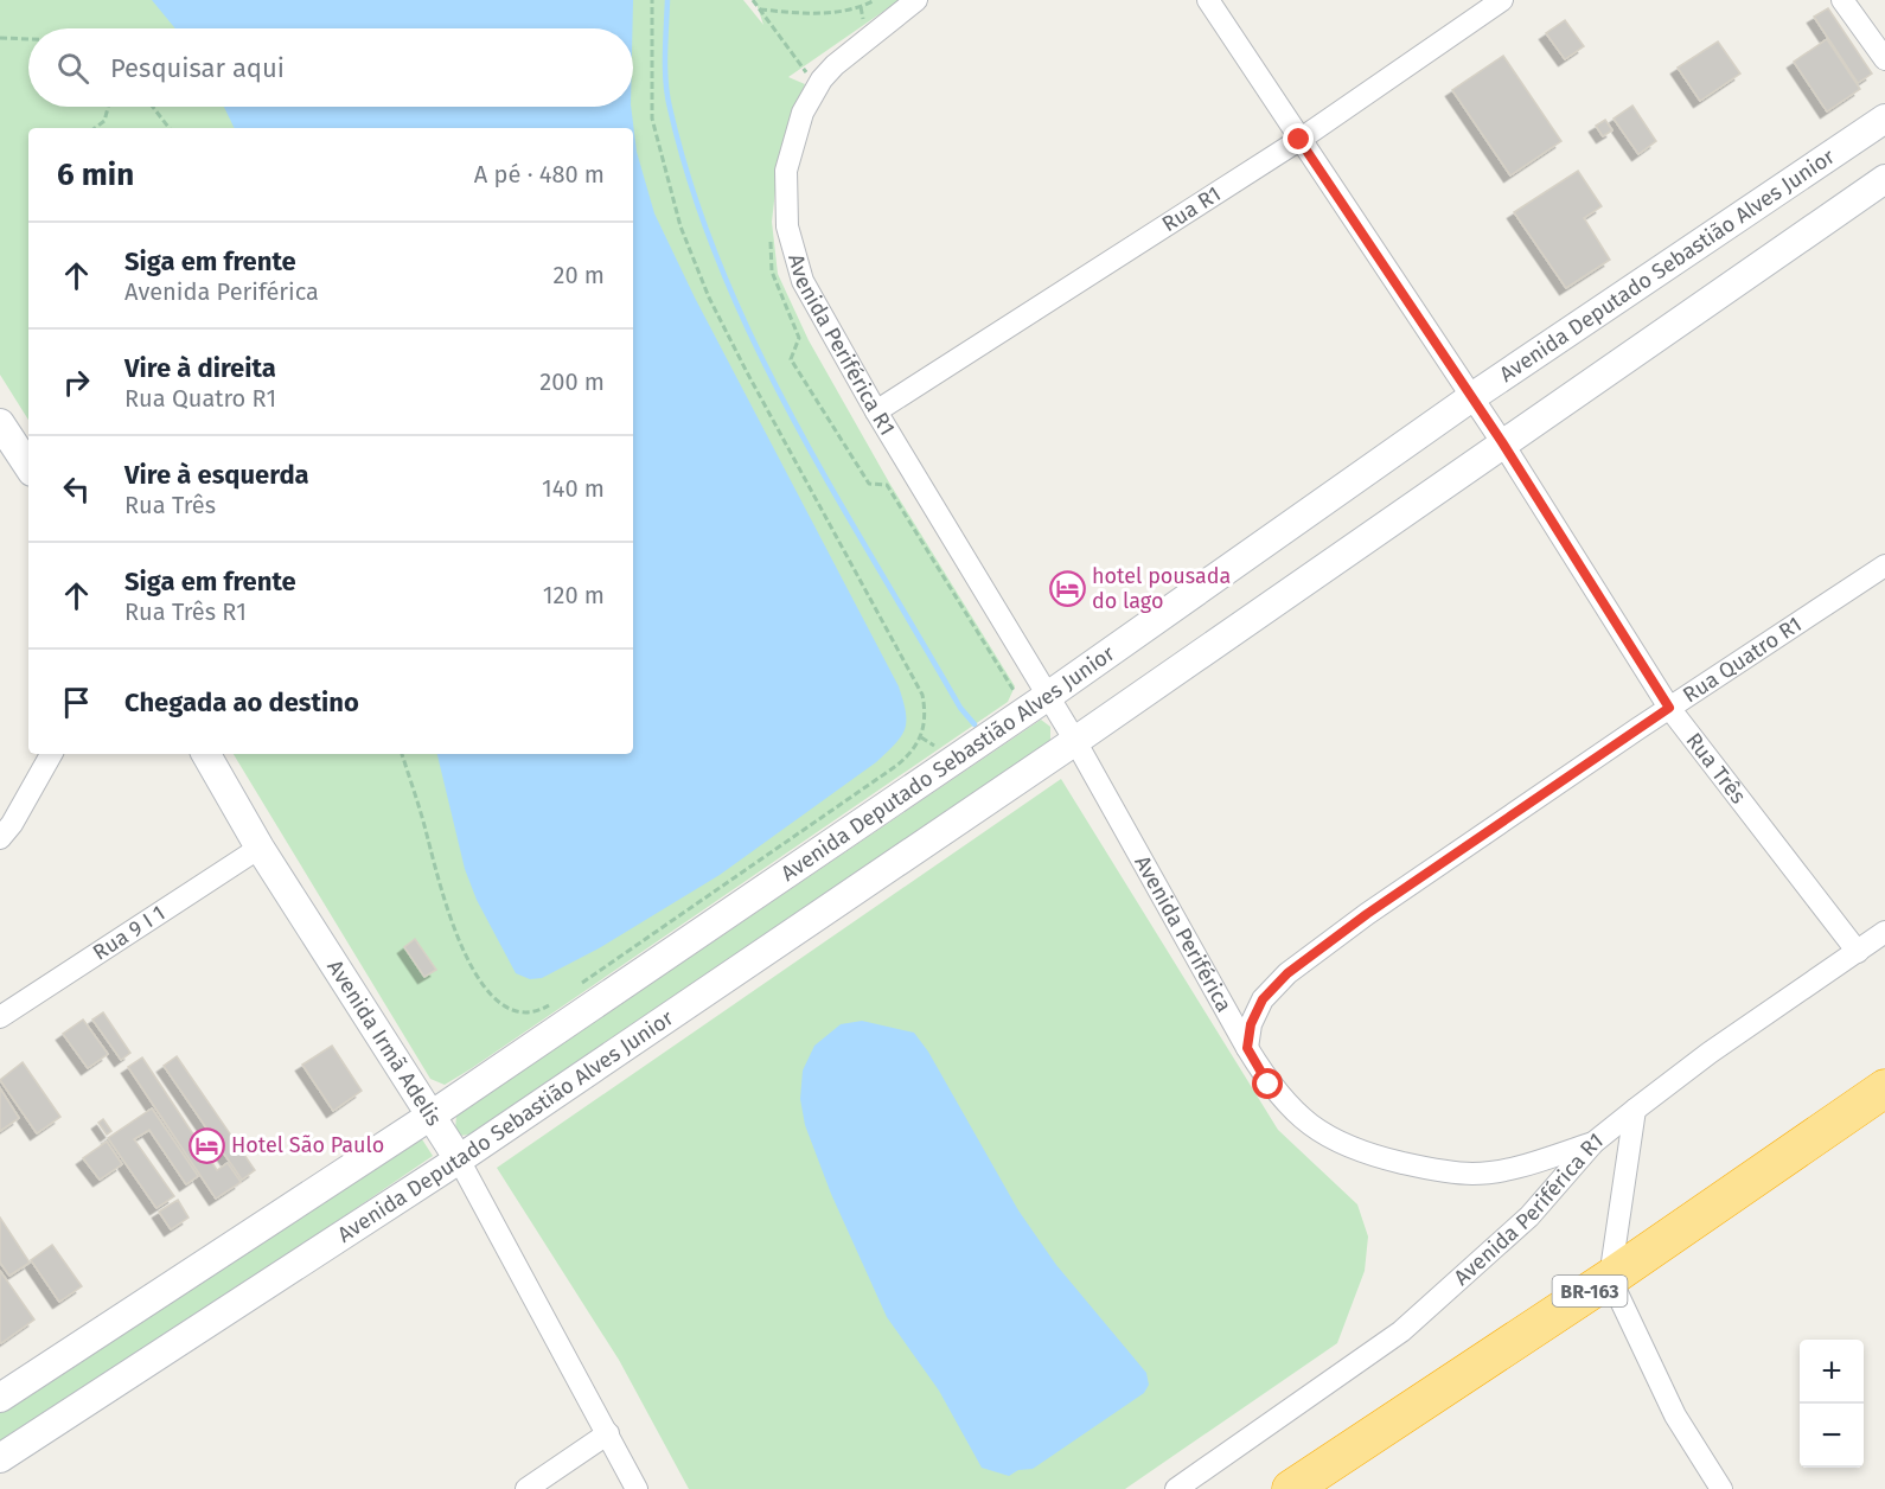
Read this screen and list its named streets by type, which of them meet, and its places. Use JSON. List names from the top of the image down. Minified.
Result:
{"streets":{"highway":["BR-163"],"street":["Rua R1","Avenida Deputado Sebastião Alves Junior","Avenida Periférica R1","Rua Quatro R1","Rua Três","Rua 9 I 1","Avenida Periférica","Avenida Irmã Adelis"]},"crossings":[["Rua R1","Avenida Periférica R1"],["Rua R1","Rua Três"],["Avenida Deputado Sebastião Alves Junior","Avenida Periférica R1"],["Avenida Deputado Sebastião Alves Junior","Rua Três"],["Avenida Deputado Sebastião Alves Junior","Avenida Periférica"],["Avenida Deputado Sebastião Alves Junior","Avenida Irmã Adelis"],["Avenida Periférica R1","Rua Três"],["Avenida Periférica R1","Avenida Periférica"],["Rua Quatro R1","Rua Três"],["Rua Quatro R1","Avenida Periférica"],["Rua 9 I 1","Avenida Irmã Adelis"]],"places":{"hotel":["hotel pousada do lago","Hotel São Paulo"]},"page":{"search":"Pesquisar aqui","heading":["6 min","A pé · 480 m"],"list":[["Siga em frente","Avenida Periférica","20 m"],["Vire à direita","Rua Quatro R1","200 m"],["Vire à esquerda","Rua Três","140 m"],["Siga em frente","Rua Três R1","120 m"],"Chegada ao destino"],"map_buttons":["+","−"]}}
